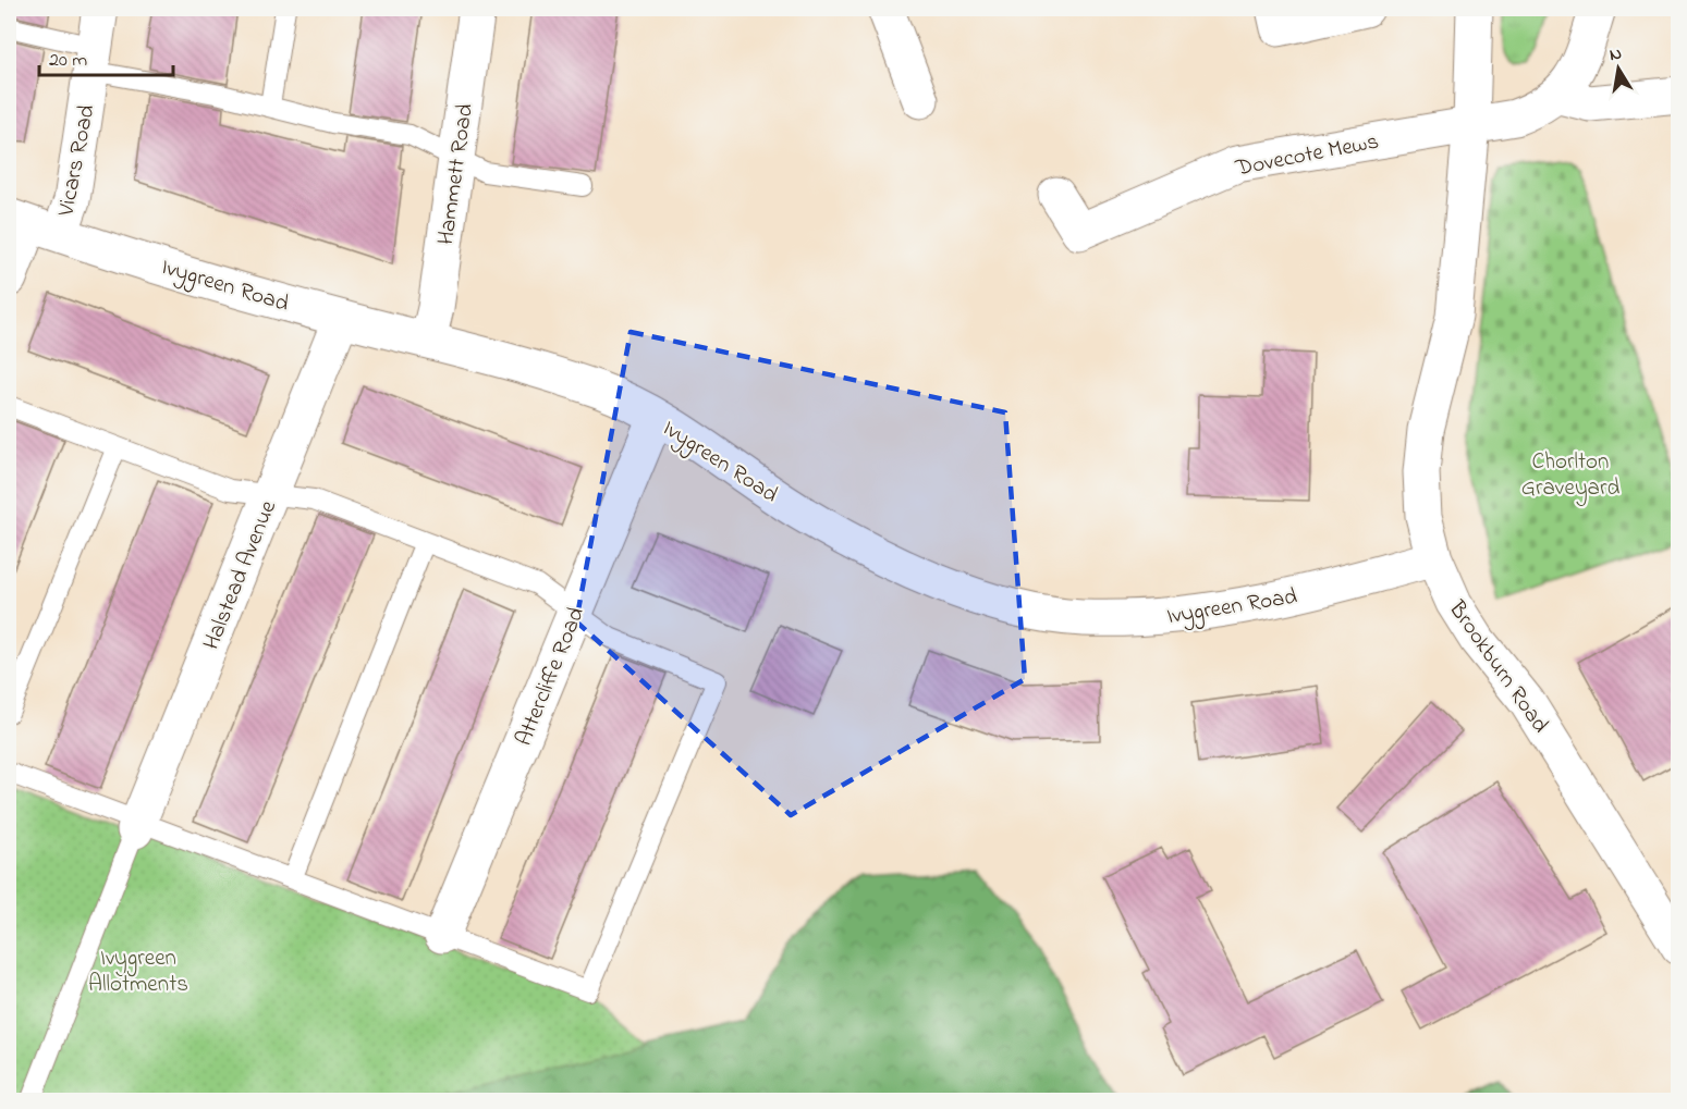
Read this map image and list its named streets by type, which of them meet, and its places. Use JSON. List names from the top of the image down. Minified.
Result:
{"streets":{"street":["Dovecote Mews","Vicars Road","Hammett Road","Ivygreen Road","Halstead Avenue","Brookburn Road","Attercliffe Road"]},"crossings":[["Dovecote Mews","Brookburn Road"],["Vicars Road","Ivygreen Road"],["Hammett Road","Ivygreen Road"],["Ivygreen Road","Halstead Avenue"],["Ivygreen Road","Brookburn Road"],["Ivygreen Road","Attercliffe Road"]],"parks":["Chorlton Graveyard","Ivygreen Allotments"],"scale_bar":"20 m","north":"top"}
